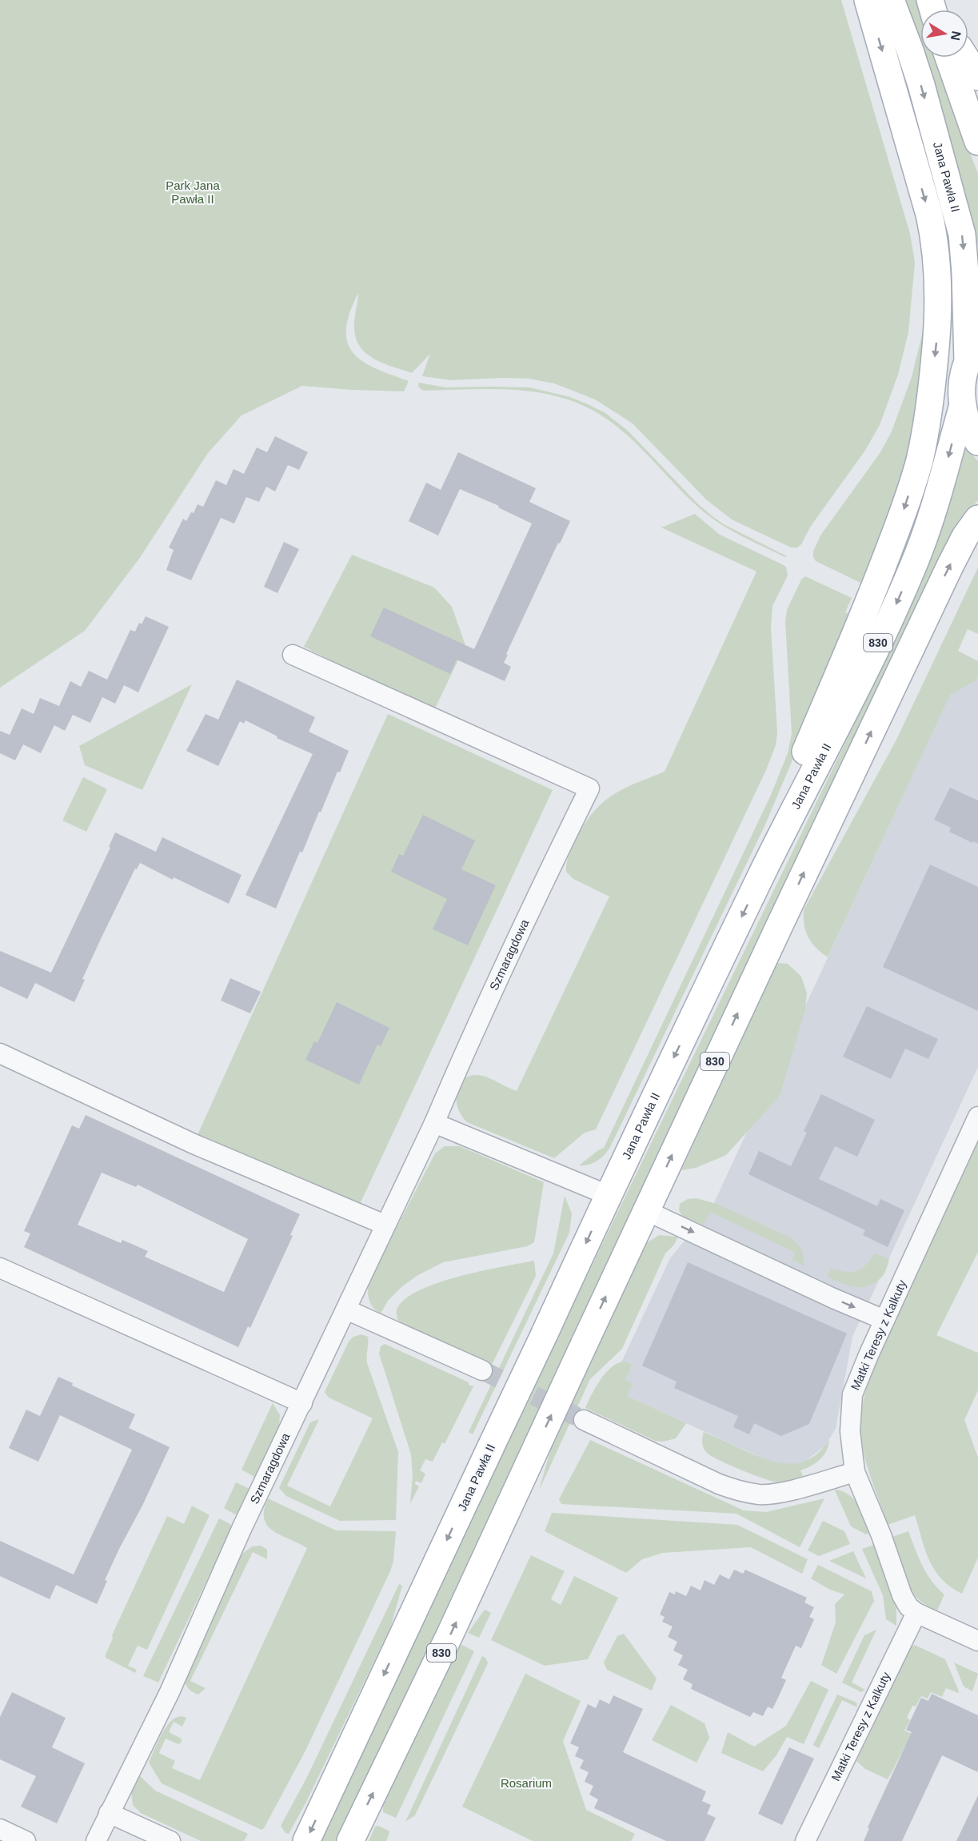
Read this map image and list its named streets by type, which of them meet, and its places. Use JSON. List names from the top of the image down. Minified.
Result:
{"streets":{"main road":["Jana Pawła II","830"],"street":["Szmaragdowa","Matki Teresy z Kalkuty"]},"crossings":[["Jana Pawła II","830"]],"parks":["Park Jana Pawła II","Rosarium"],"north":"right"}
